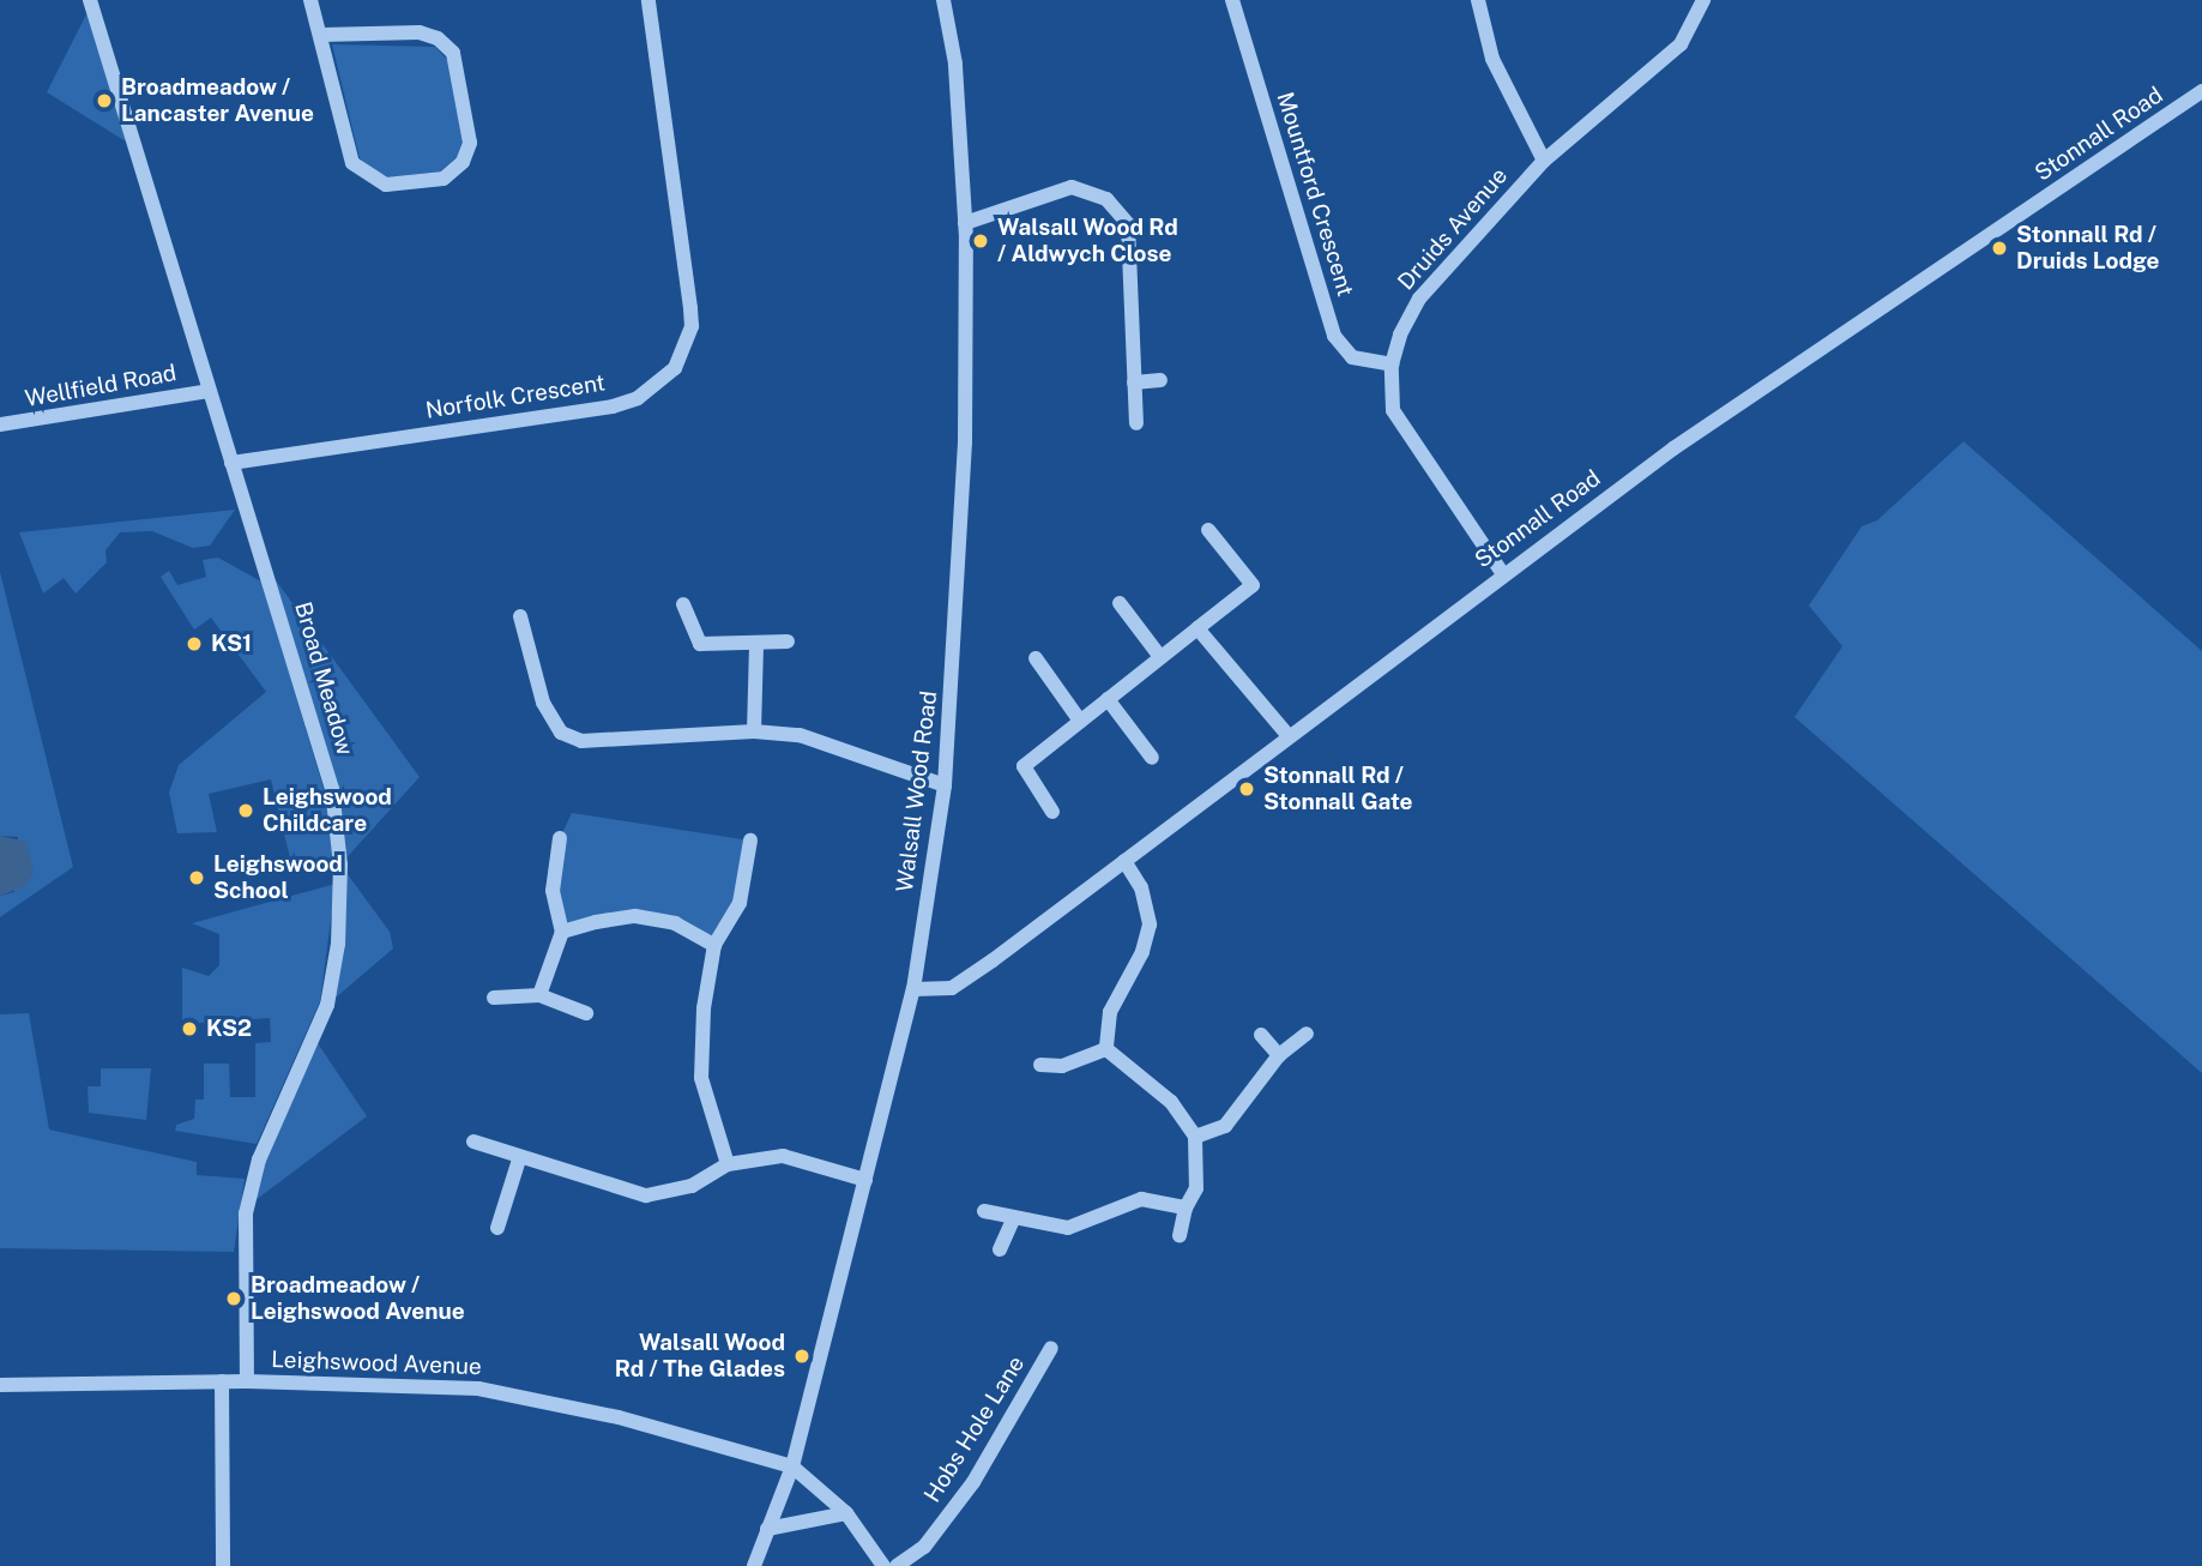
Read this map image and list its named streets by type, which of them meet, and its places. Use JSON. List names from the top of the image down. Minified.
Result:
{"streets":{"street":["Stonnall Road","Mountford Crescent","Druids Avenue","Wellfield Road","Norfolk Crescent","Broad Meadow","Walsall Wood Road","Leighswood Avenue","Hobs Hole Lane"]},"crossings":[["Stonnall Road","Druids Avenue"],["Stonnall Road","Walsall Wood Road"],["Mountford Crescent","Druids Avenue"],["Wellfield Road","Broad Meadow"],["Norfolk Crescent","Broad Meadow"],["Broad Meadow","Leighswood Avenue"],["Walsall Wood Road","Leighswood Avenue"]],"places":["Broadmeadow / Lancaster Avenue","Walsall Wood Rd / Aldwych Close","Stonnall Rd / Druids Lodge","KS1","Stonnall Rd / Stonnall Gate","Leighswood Childcare","Leighswood School","KS2","Broadmeadow / Leighswood Avenue","Walsall Wood Rd / The Glades"]}
